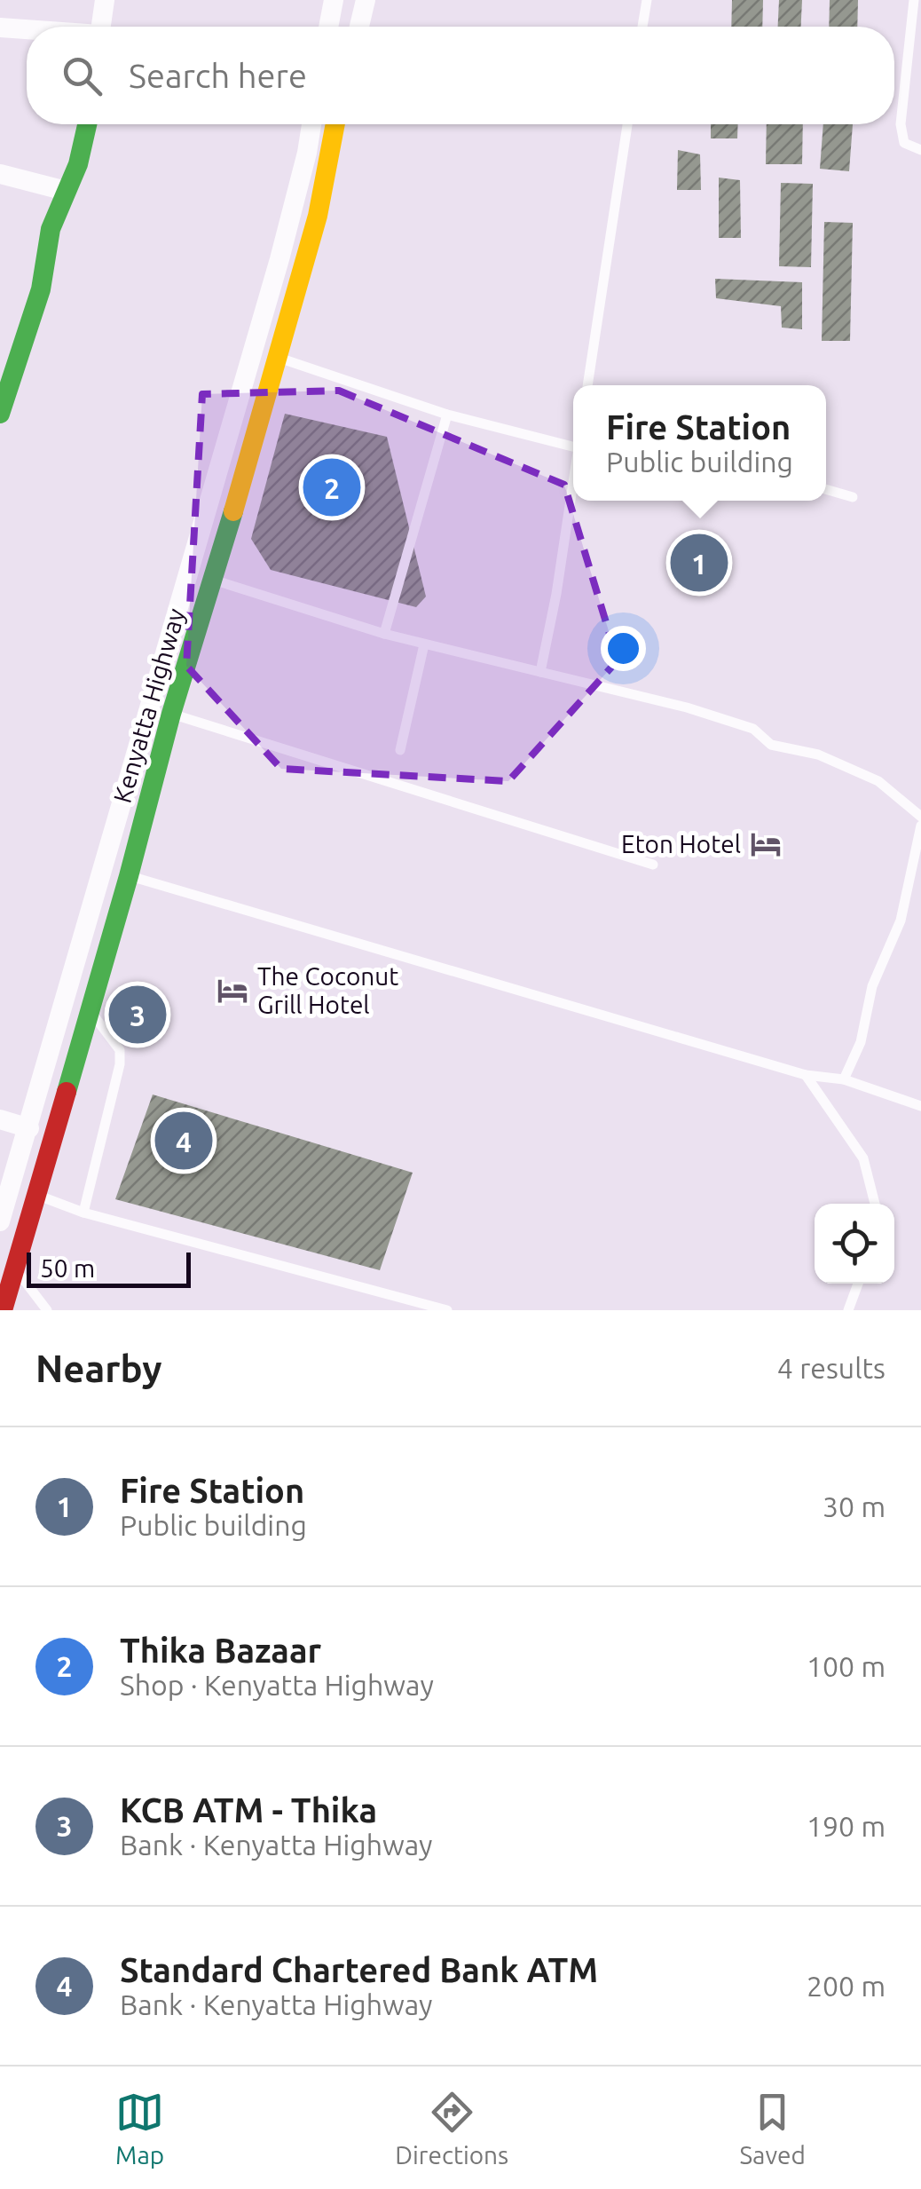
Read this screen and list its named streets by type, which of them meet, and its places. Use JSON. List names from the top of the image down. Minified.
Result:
{"streets":{"street":["Kenyatta Highway"]},"places":{"hotel":["Eton Hotel","The Coconut Grill Hotel"]},"scale_bar":"50 m","page":{"search":"Search here","popup":["Fire Station","Public building"],"pins":["2","1","3","4"],"scale":"50 m","heading":["Nearby","4 results"],"list":[{"mark":"1","name":"Fire Station","note":"Public building","value":"30 m"},{"mark":"2","name":"Thika Bazaar","note":"Shop · Kenyatta Highway","value":"100 m"},{"mark":"3","name":"KCB ATM - Thika","note":"Bank · Kenyatta Highway","value":"190 m"},{"mark":"4","name":"Standard Chartered Bank ATM","note":"Bank · Kenyatta Highway","value":"200 m"}],"nav":["Map","Directions","Saved"]}}
